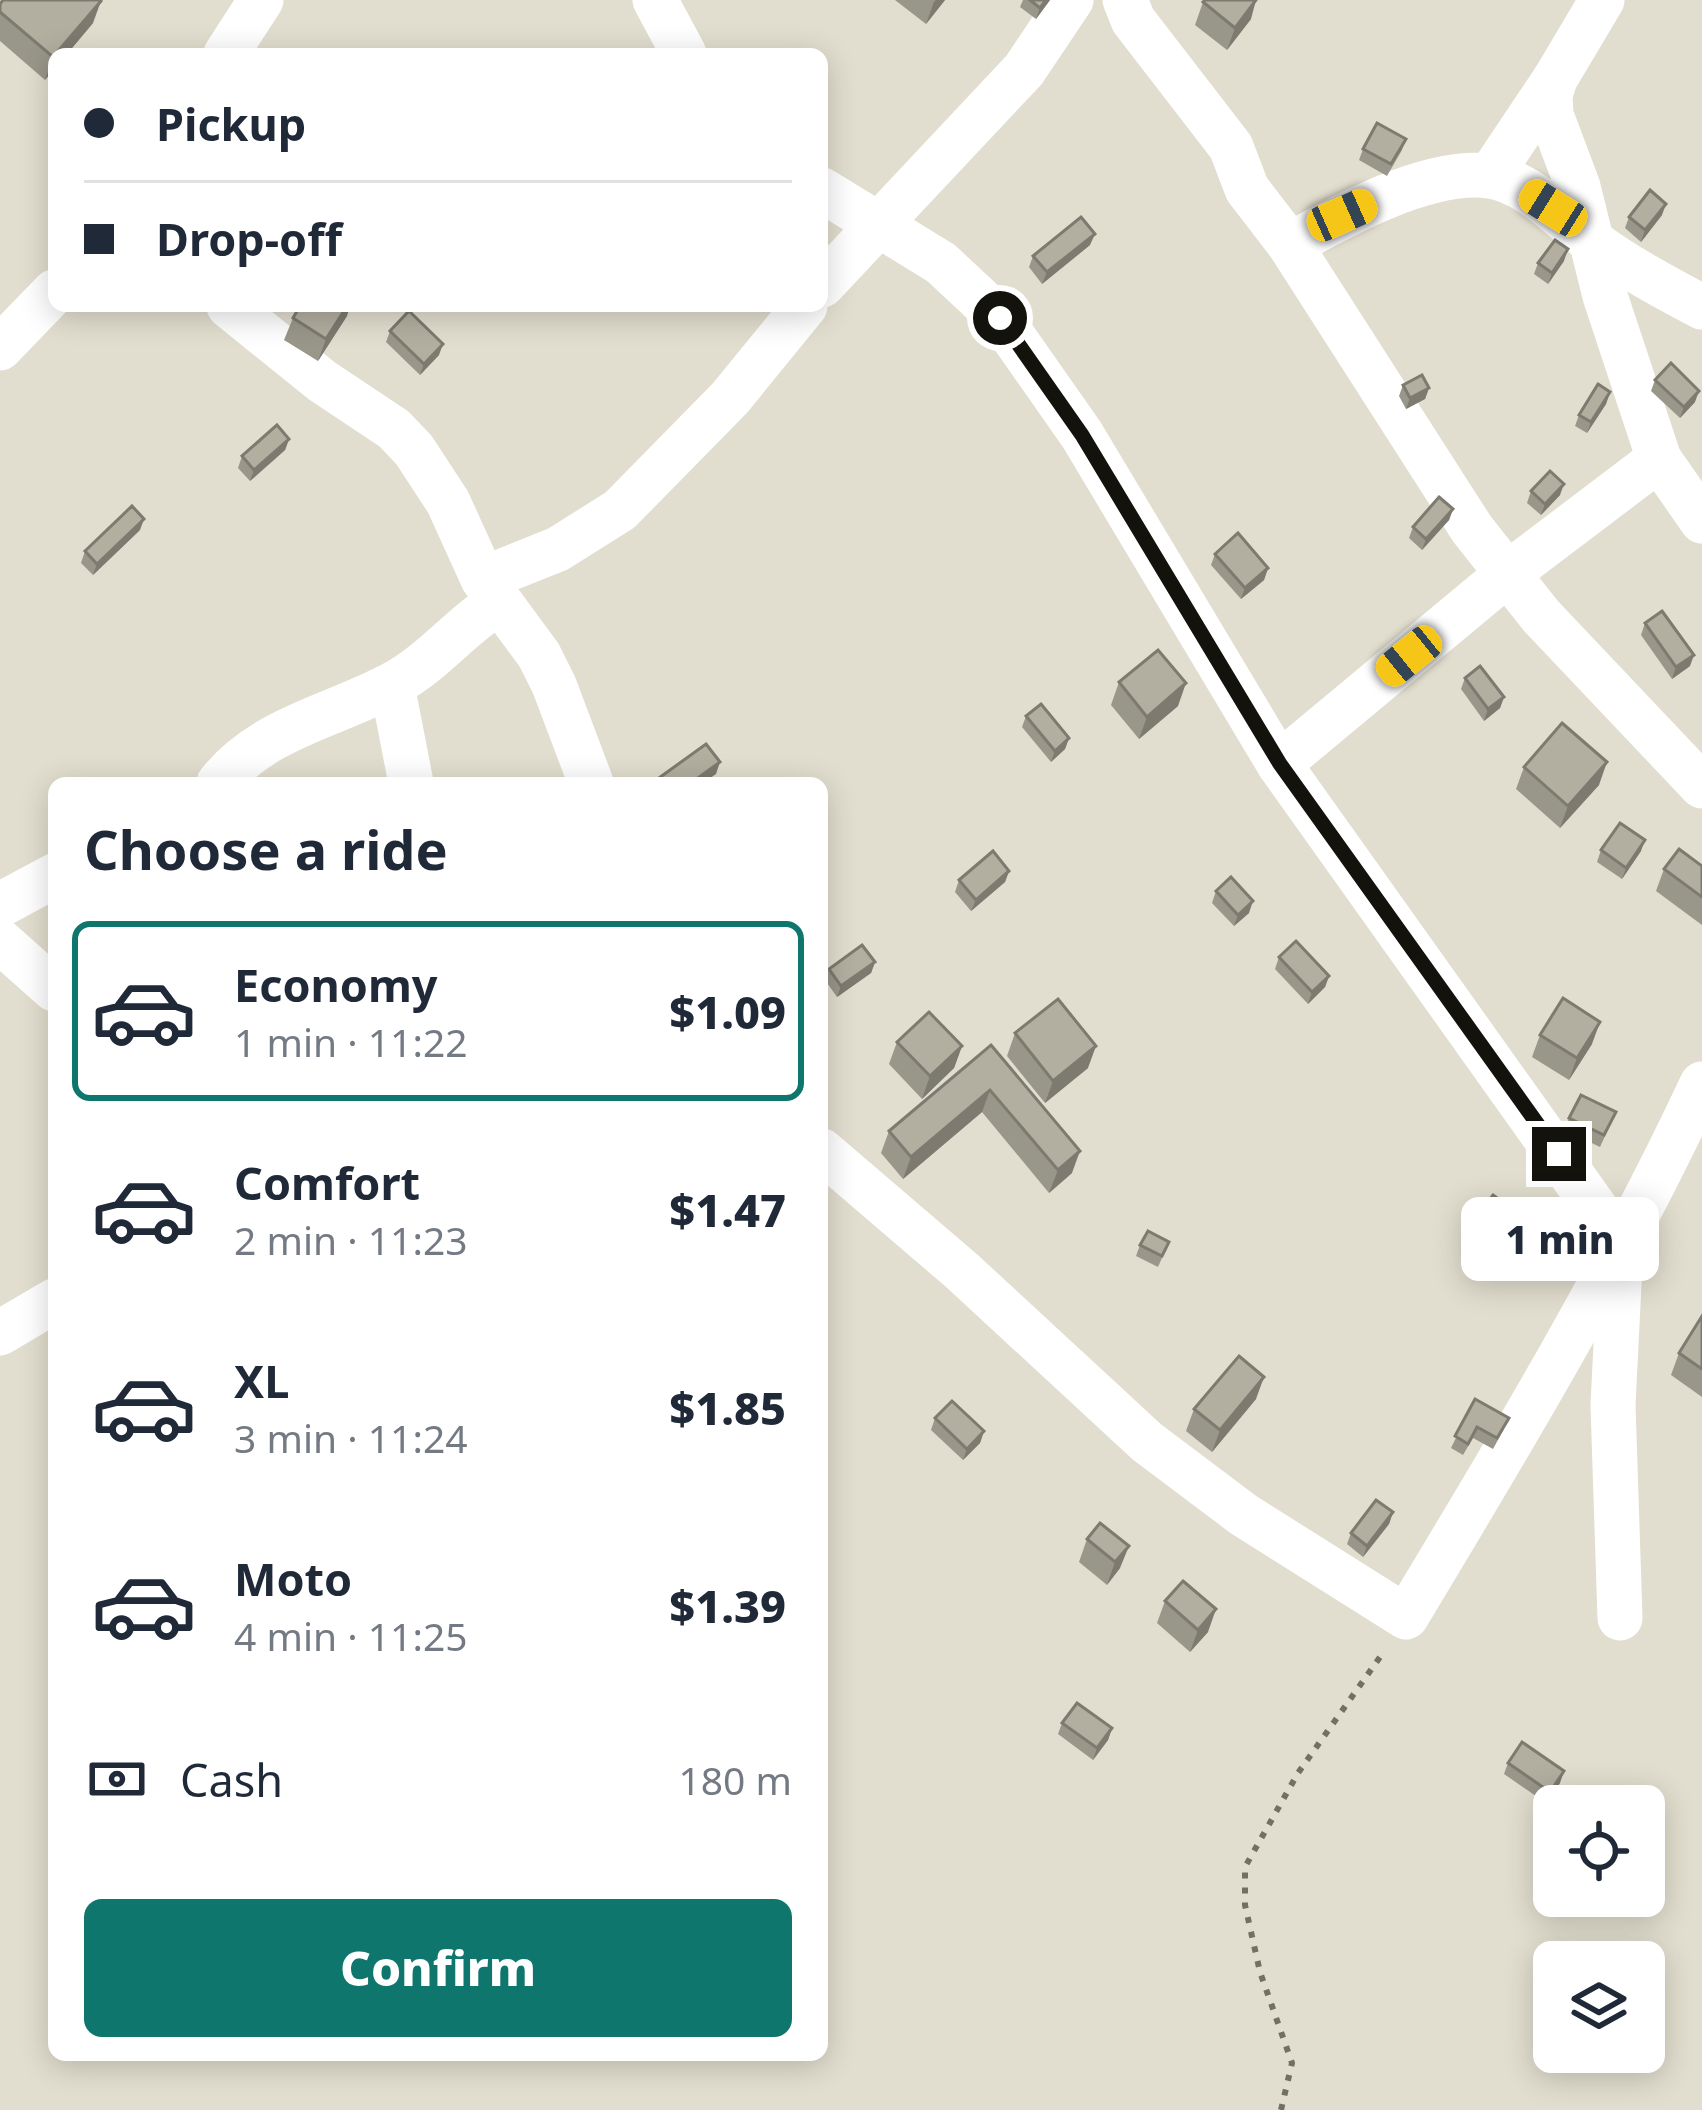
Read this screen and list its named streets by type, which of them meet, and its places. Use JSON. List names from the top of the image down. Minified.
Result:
{"page":{"banner":["Pickup","Drop-off"],"heading":"Choose a ride","list":[{"name":"Economy","note":"1 min · 11:22","value":"$1.09"},{"name":"Comfort","note":"2 min · 11:23","value":"$1.47"},{"name":"XL","note":"3 min · 11:24","value":"$1.85"},{"name":"Moto","note":"4 min · 11:25","value":"$1.39"}],"bubble":"1 min","pay":["Cash","180 m"],"buttons":"Confirm"}}
